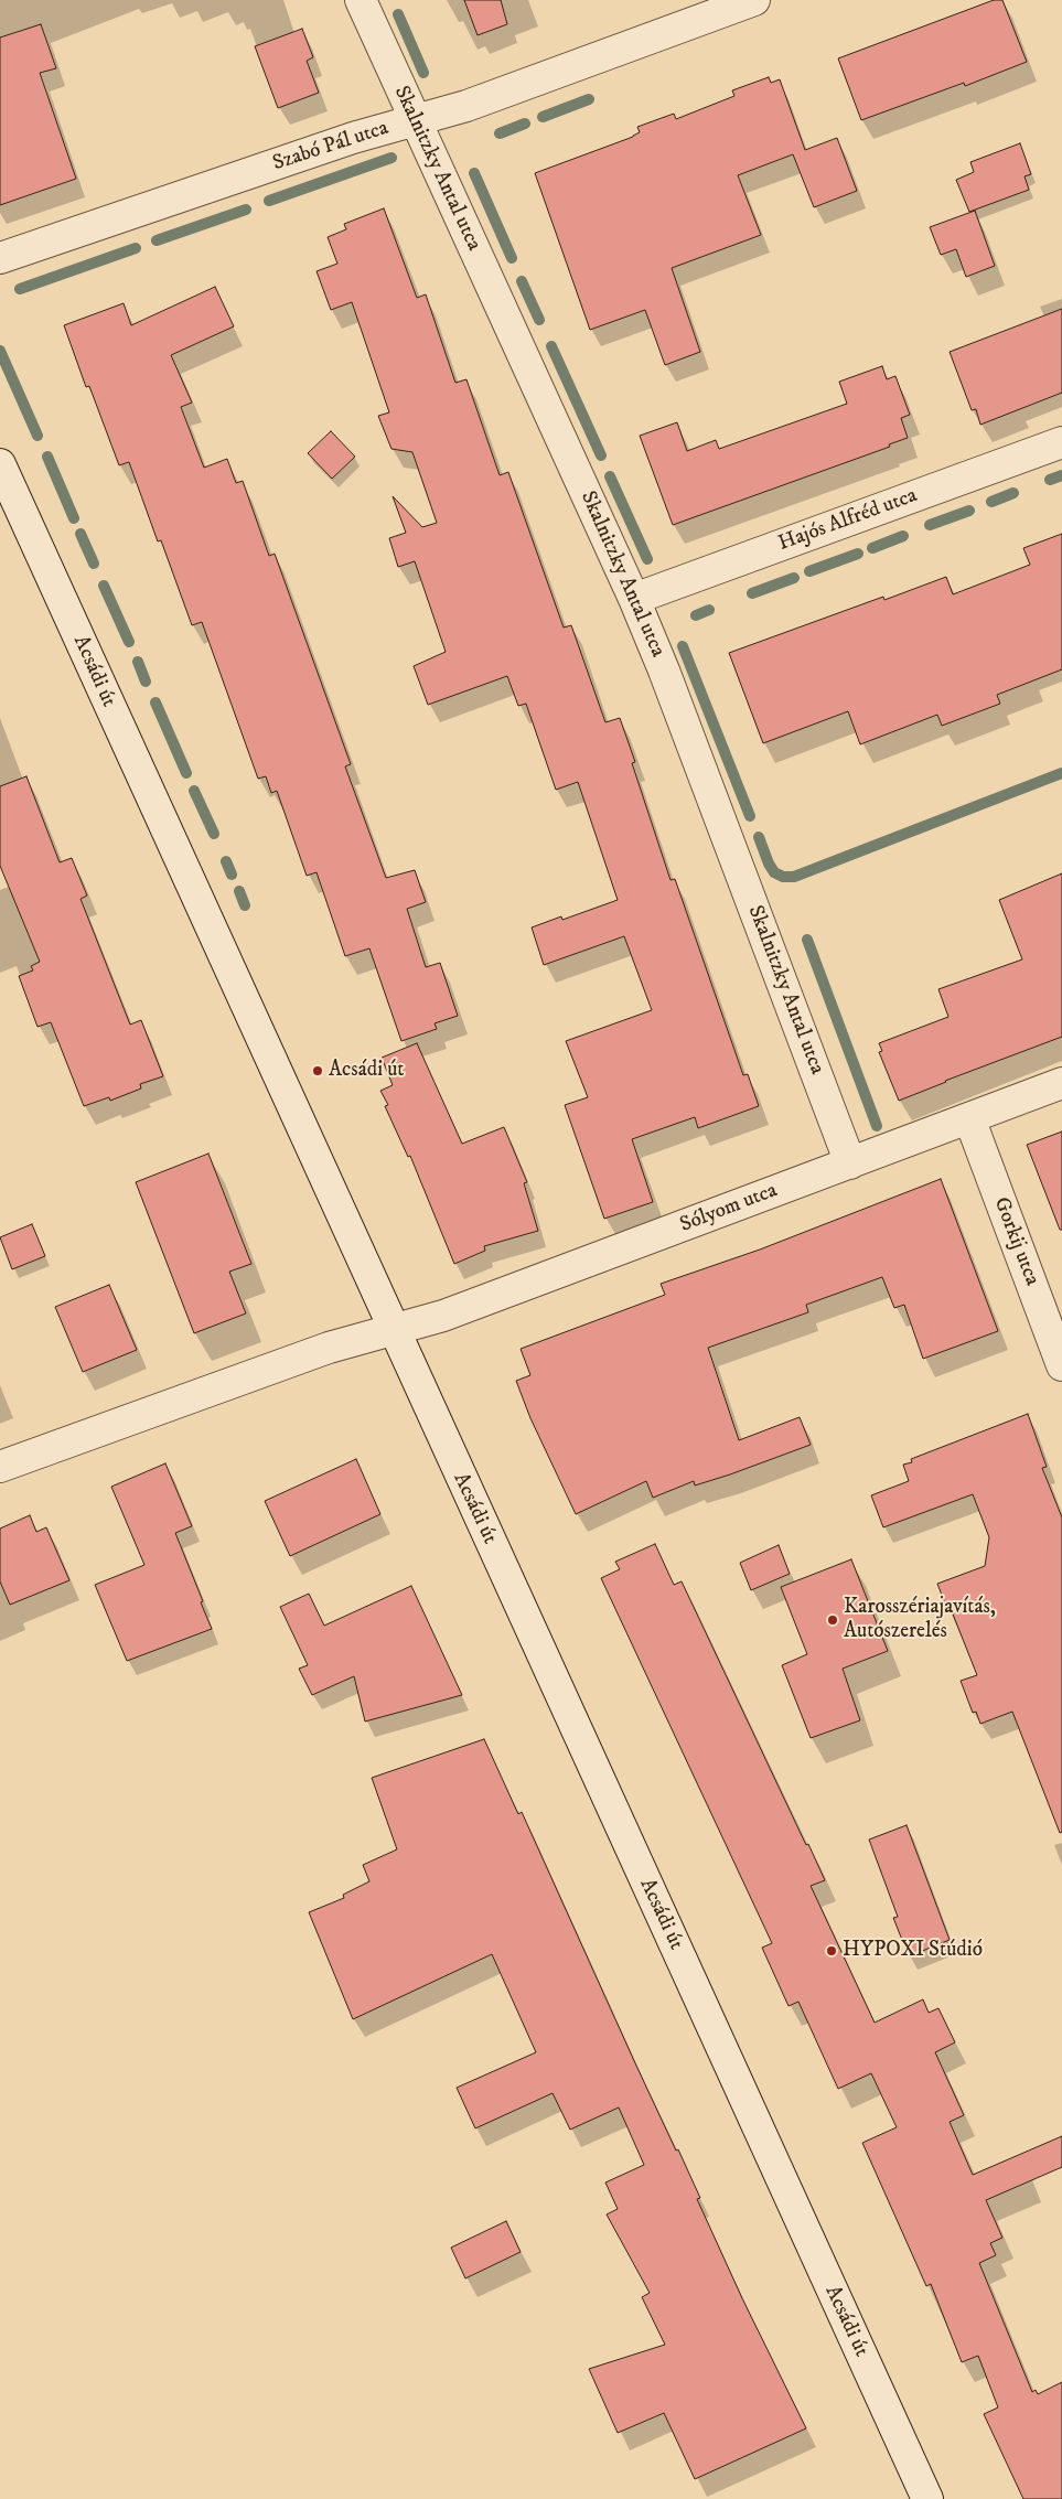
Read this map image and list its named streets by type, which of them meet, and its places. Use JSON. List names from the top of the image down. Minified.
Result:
{"streets":{"street":["Szabó Pál utca","Skalnitzky Antal utca","Hajós Alfréd utca","Acsádi út","Sólyom utca","Gorkij utca"]},"crossings":[["Szabó Pál utca","Skalnitzky Antal utca"],["Skalnitzky Antal utca","Hajós Alfréd utca"],["Skalnitzky Antal utca","Sólyom utca"],["Acsádi út","Sólyom utca"],["Sólyom utca","Gorkij utca"]],"places":["Acsádi út","Karosszériajavítás, Autószerelés","HYPOXI Stúdió"]}
